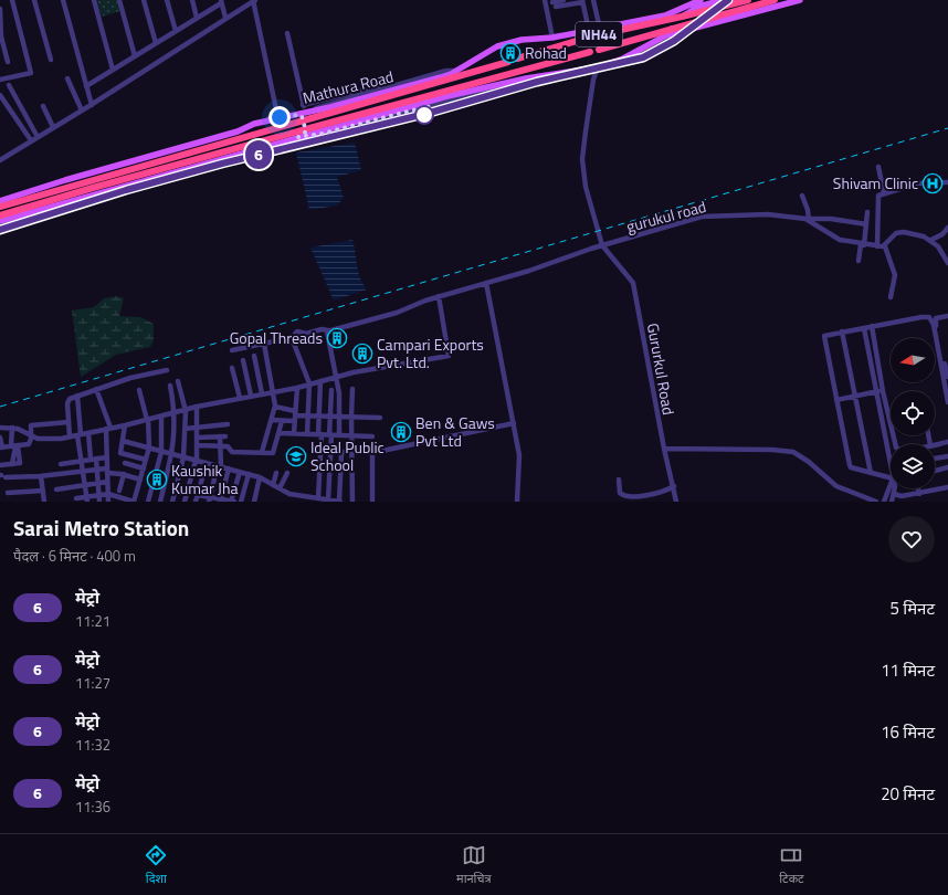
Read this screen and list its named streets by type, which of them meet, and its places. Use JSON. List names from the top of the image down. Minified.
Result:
{"streets":{"highway":["NH44","Mathura Road"],"street":["gurukul road","Gururkul Road"]},"crossings":[["gurukul road","Gururkul Road"]],"places":{"building":["Rohad","Gopal Threads","Campari Exports Pvt. Ltd.","Ben & Gaws Pvt Ltd","Kaushik Kumar Jha"],"hospital":["Shivam Clinic"],"school or university":["Ideal Public School"]},"lines":["metro line 6"],"north":"left","page":{"on_map":"6","heading":["Sarai Metro Station","पैदल · 6 मिनट · 400 m"],"list":[{"mark":"6","name":"मेट्रो","note":"11:21","value":"5 मिनट"},{"mark":"6","name":"मेट्रो","note":"11:27","value":"11 मिनट"},{"mark":"6","name":"मेट्रो","note":"11:32","value":"16 मिनट"},{"mark":"6","name":"मेट्रो","note":"11:36","value":"20 मिनट"}],"tabs":["दिशा","मानचित्र","टिकट"]}}
